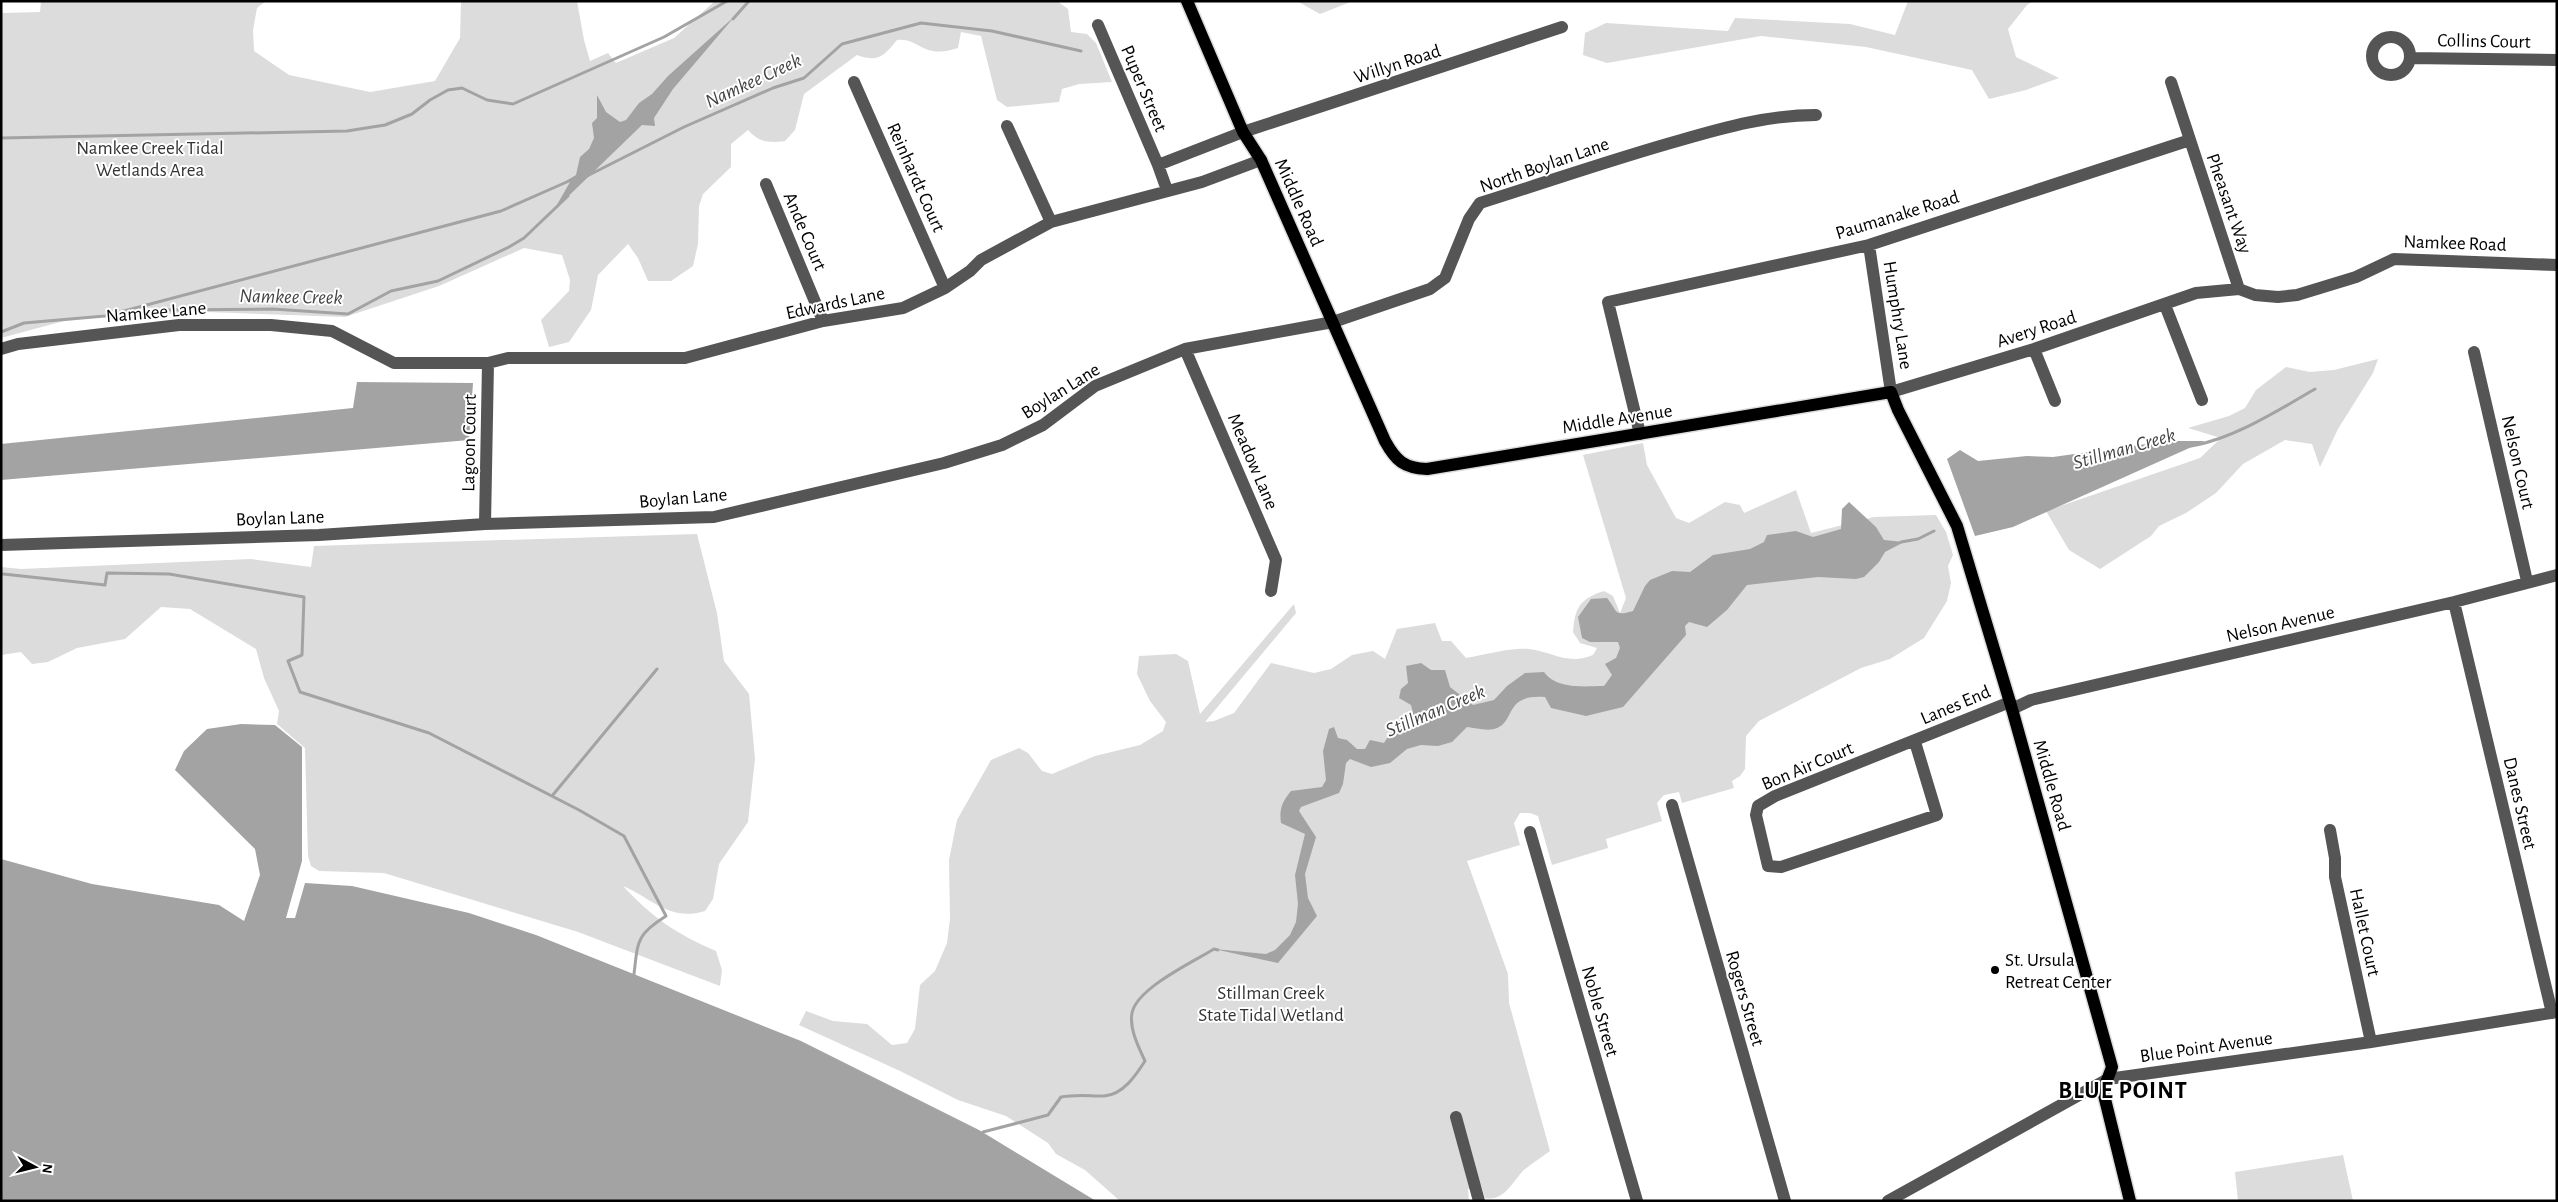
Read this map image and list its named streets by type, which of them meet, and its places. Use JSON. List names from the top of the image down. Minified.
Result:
{"streets":{"main road":["Middle Road","Middle Avenue"],"street":["Collins Court","Willyn Road","Puper Street","North Boylan Lane","Reinhardt Court","Pheasant Way","Paumanake Road","Ande Court","Namkee Road","Edwards Lane","Namkee Lane","Humphry Lane","Avery Road","Boylan Lane","Lagoon Court","Meadow Lane","Nelson Court","Nelson Avenue","Lanes End","Bon Air Court","Danes Street","Hallet Court","Rogers Street","Noble Street","Blue Point Avenue"]},"crossings":[["Willyn Road","Puper Street"],["Willyn Road","Middle Road"],["North Boylan Lane","Middle Road"],["North Boylan Lane","Boylan Lane"],["Reinhardt Court","Edwards Lane"],["Middle Road","Edwards Lane"],["Middle Road","Humphry Lane"],["Middle Road","Avery Road"],["Middle Road","Boylan Lane"],["Middle Road","Middle Avenue"],["Middle Road","Nelson Avenue"],["Middle Road","Lanes End"],["Middle Road","Blue Point Avenue"],["Pheasant Way","Paumanake Road"],["Pheasant Way","Namkee Road"],["Pheasant Way","Avery Road"],["Paumanake Road","Humphry Lane"],["Paumanake Road","Middle Avenue"],["Ande Court","Edwards Lane"],["Namkee Road","Avery Road"],["Edwards Lane","Namkee Lane"],["Edwards Lane","Lagoon Court"],["Namkee Lane","Lagoon Court"],["Humphry Lane","Avery Road"],["Humphry Lane","Middle Avenue"],["Avery Road","Middle Avenue"],["Boylan Lane","Lagoon Court"],["Boylan Lane","Meadow Lane"],["Nelson Court","Nelson Avenue"],["Nelson Avenue","Lanes End"],["Nelson Avenue","Danes Street"],["Lanes End","Bon Air Court"],["Danes Street","Blue Point Avenue"],["Hallet Court","Blue Point Avenue"]],"districts":["BLUE POINT"],"water":["Namkee Creek","Stillman Creek"],"parks":["Namkee Creek Tidal Wetlands Area","Stillman Creek State Tidal Wetland"],"places":["St. Ursula Retreat Center"],"north":"right"}
